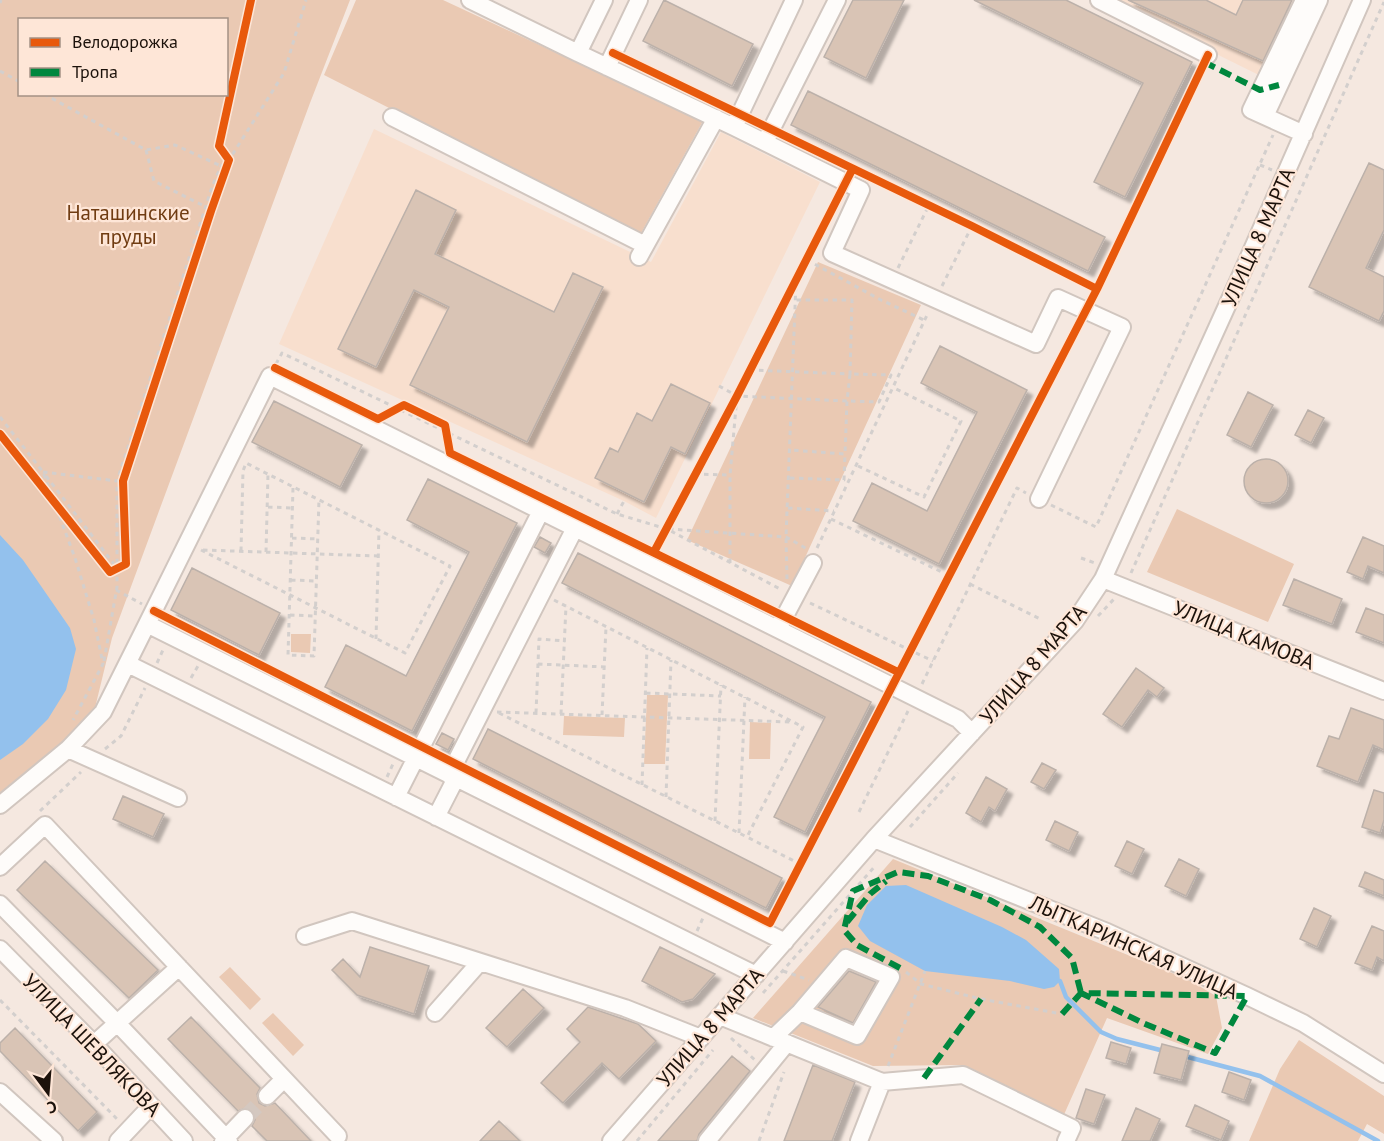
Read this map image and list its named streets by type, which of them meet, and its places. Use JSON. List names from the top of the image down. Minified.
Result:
{"streets":{"street":["УЛИЦА 8 МАРТА","УЛИЦА КАМОВА","ЛЫТКАРИНСКАЯ УЛИЦА","УЛИЦА ШЕВЛЯКОВА"]},"crossings":[["УЛИЦА 8 МАРТА","УЛИЦА КАМОВА"],["УЛИЦА 8 МАРТА","ЛЫТКАРИНСКАЯ УЛИЦА"]],"parks":["Наташинские пруды"],"legend":["Велодорожка","Тропа"],"north":"bottom"}
